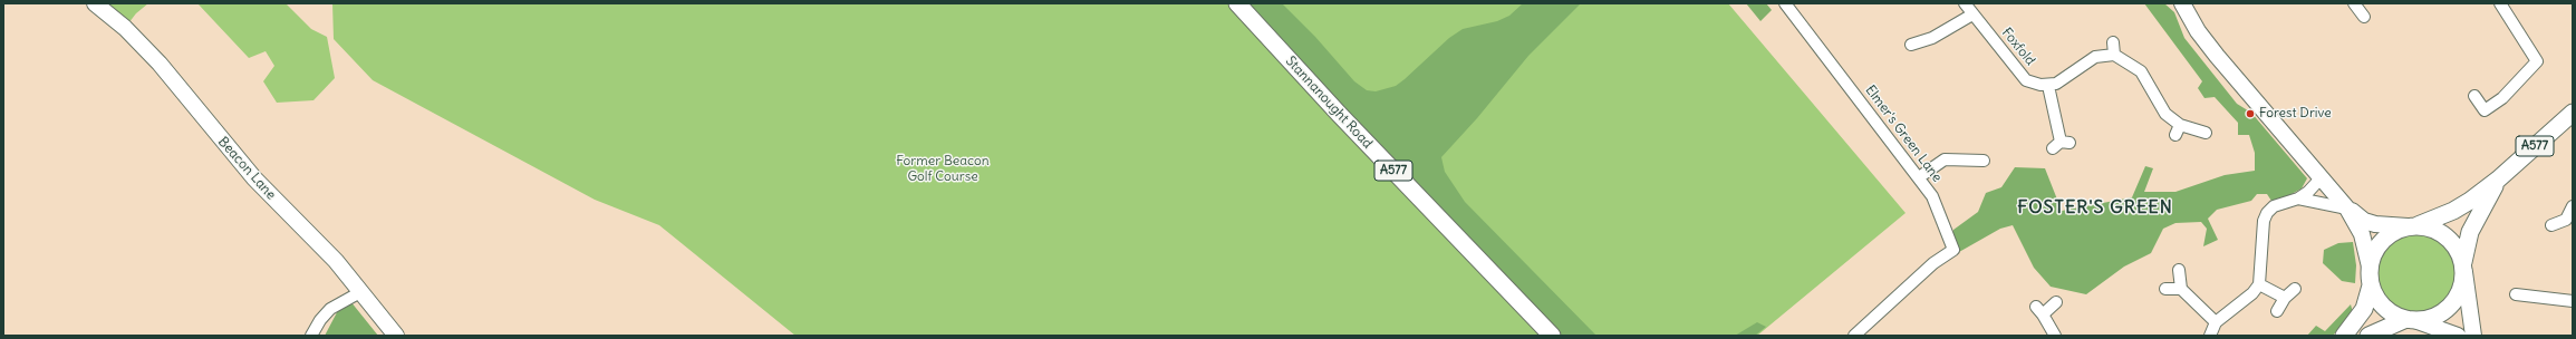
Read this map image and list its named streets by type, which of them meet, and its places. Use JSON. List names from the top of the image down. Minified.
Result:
{"streets":{"main road":["Stannanought Road","A577"],"street":["Foxfold","Elmer's Green Lane","Beacon Lane"]},"districts":["FOSTER'S GREEN"],"parks":["Former Beacon Golf Course"],"places":["Forest Drive"]}
